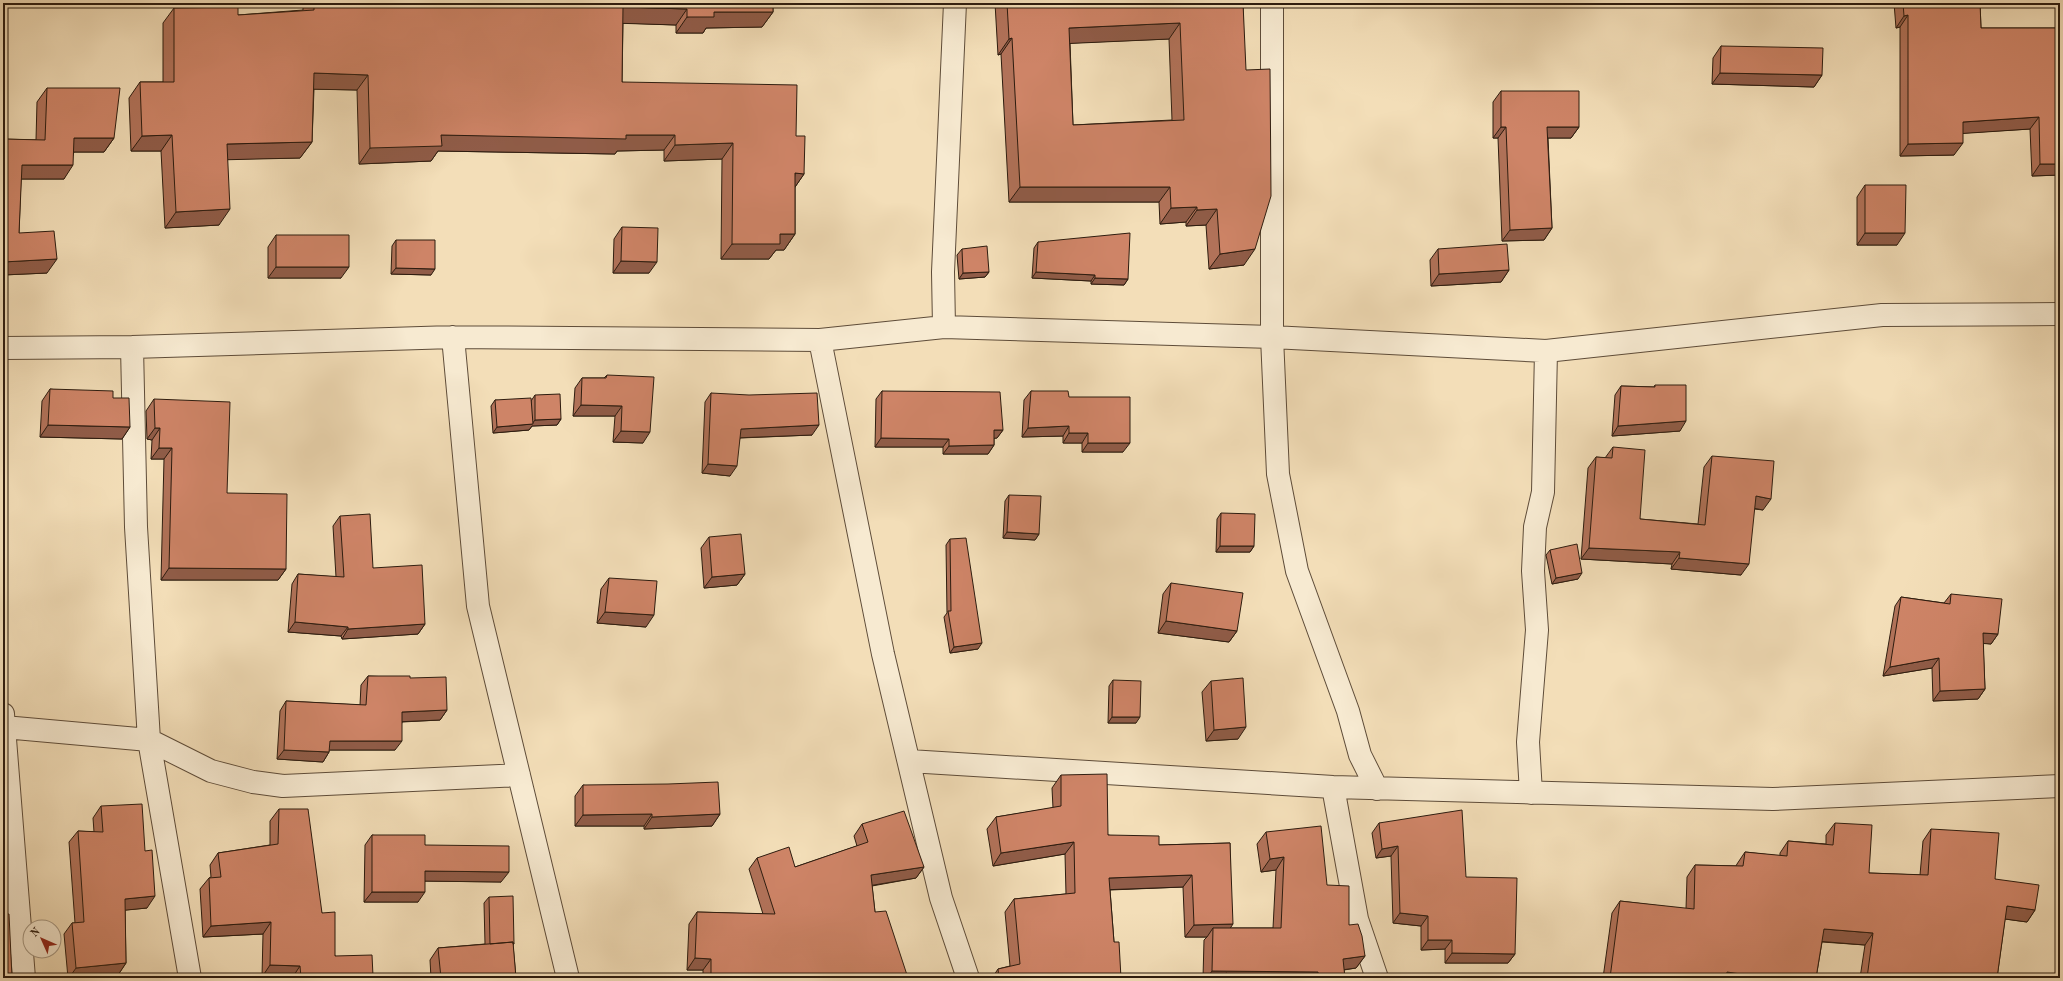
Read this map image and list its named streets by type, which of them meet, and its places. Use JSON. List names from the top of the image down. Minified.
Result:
{"north":"top left"}
